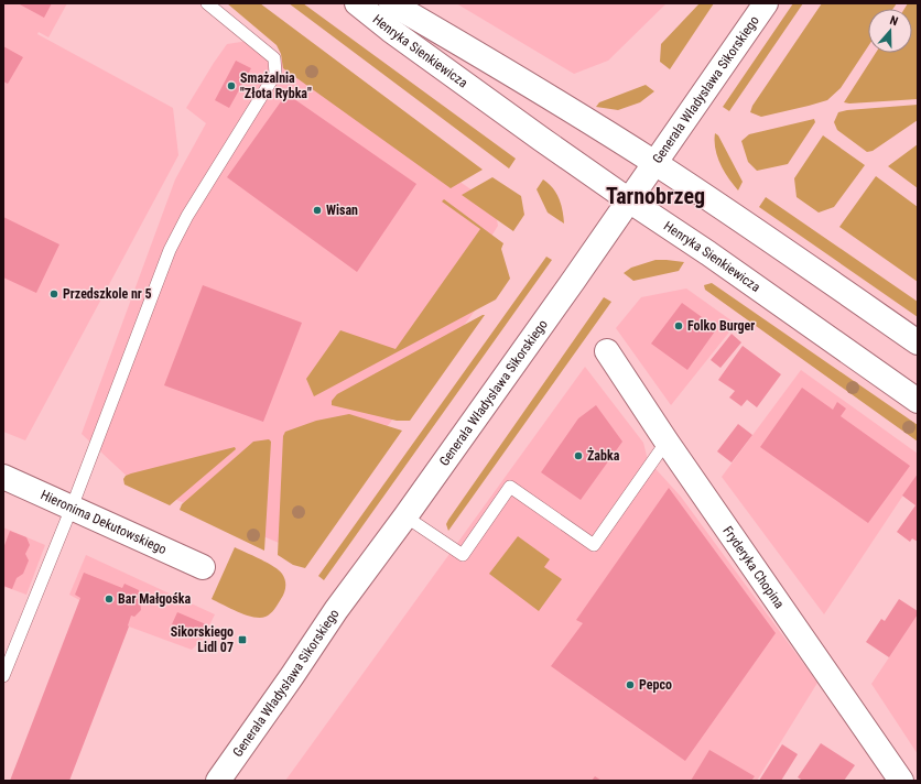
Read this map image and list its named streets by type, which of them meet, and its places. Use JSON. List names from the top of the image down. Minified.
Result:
{"streets":{"street":["Henryka Sienkiewicza","Generała Władysława Sikorskiego","Hieronima Dekutowskiego","Fryderyka Chopina"]},"crossings":[["Henryka Sienkiewicza","Generała Władysława Sikorskiego"]],"districts":["Tarnobrzeg"],"places":{"other":["Smażalnia \"Złota Rybka\"","Wisan","Przedszkole nr 5","Folko Burger","Żabka","Bar Małgośka","Pepco"],"transit":["Sikorskiego Lidl 07"]},"north":"top"}
